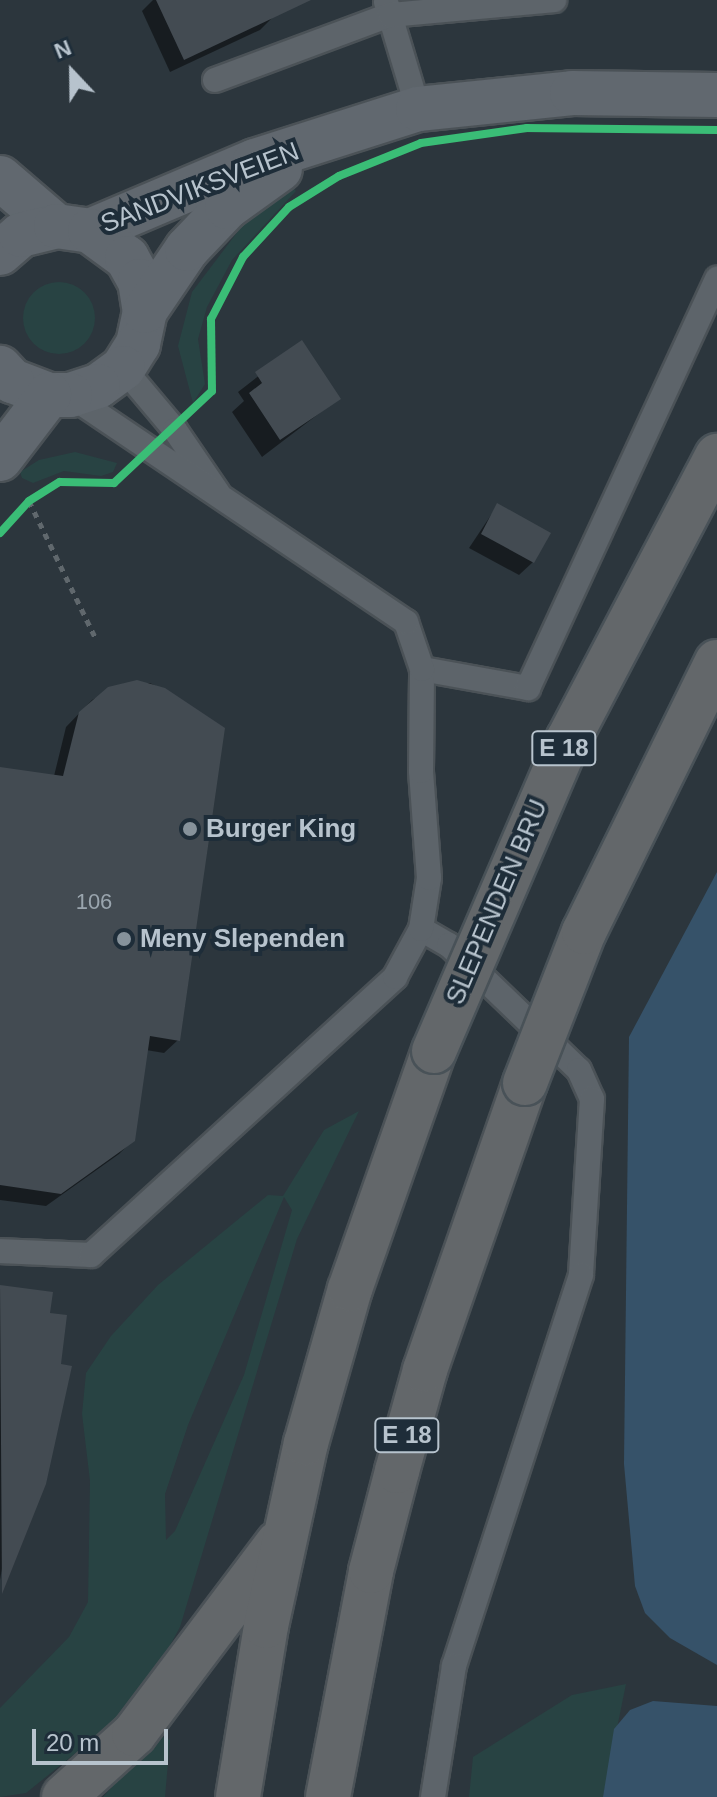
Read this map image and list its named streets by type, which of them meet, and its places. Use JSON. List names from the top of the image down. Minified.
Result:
{"streets":{"highway":["E 18","SLEPENDEN BRU"],"main road":["SANDVIKSVEIEN"]},"crossings":[["E 18","SLEPENDEN BRU"]],"places":["Burger King","Meny Slependen"],"house_numbers":["106"],"scale_bar":"20 m","north":"top"}
